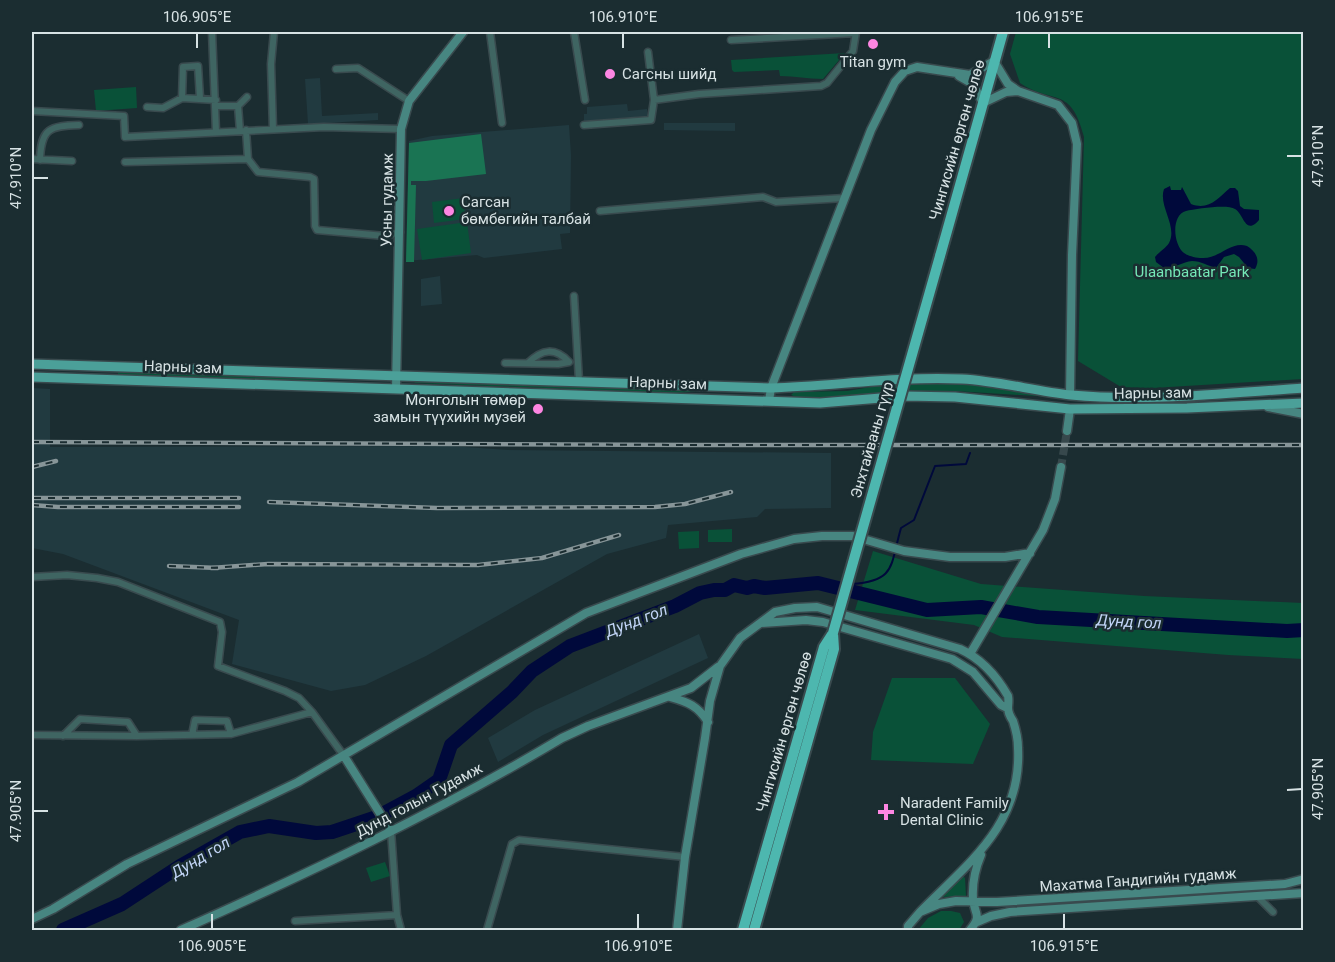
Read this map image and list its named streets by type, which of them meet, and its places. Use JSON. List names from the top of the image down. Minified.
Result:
{"streets":{"highway":["Чингисийн өргөн чөлөө","Энхтайваны гүүр"],"main road":["Усны гудамж","Нарны зам","Дунд голын Гудамж","Махатма Гандигийн гудамж"]},"crossings":[["Чингисийн өргөн чөлөө","Энхтайваны гүүр"],["Усны гудамж","Нарны зам"]],"water":["Дунд гол"],"parks":["Ulaanbaatar Park"],"places":{"other":["Titan gym","Сагсны шийд","Сагсан бөмбөгийн талбай","Монголын төмөр замын түүхийн музей"],"health":["Naradent Family Dental Clinic"]},"coordinates":["106.905°E","106.910°E","106.915°E","47.910°N","47.905°N"]}
